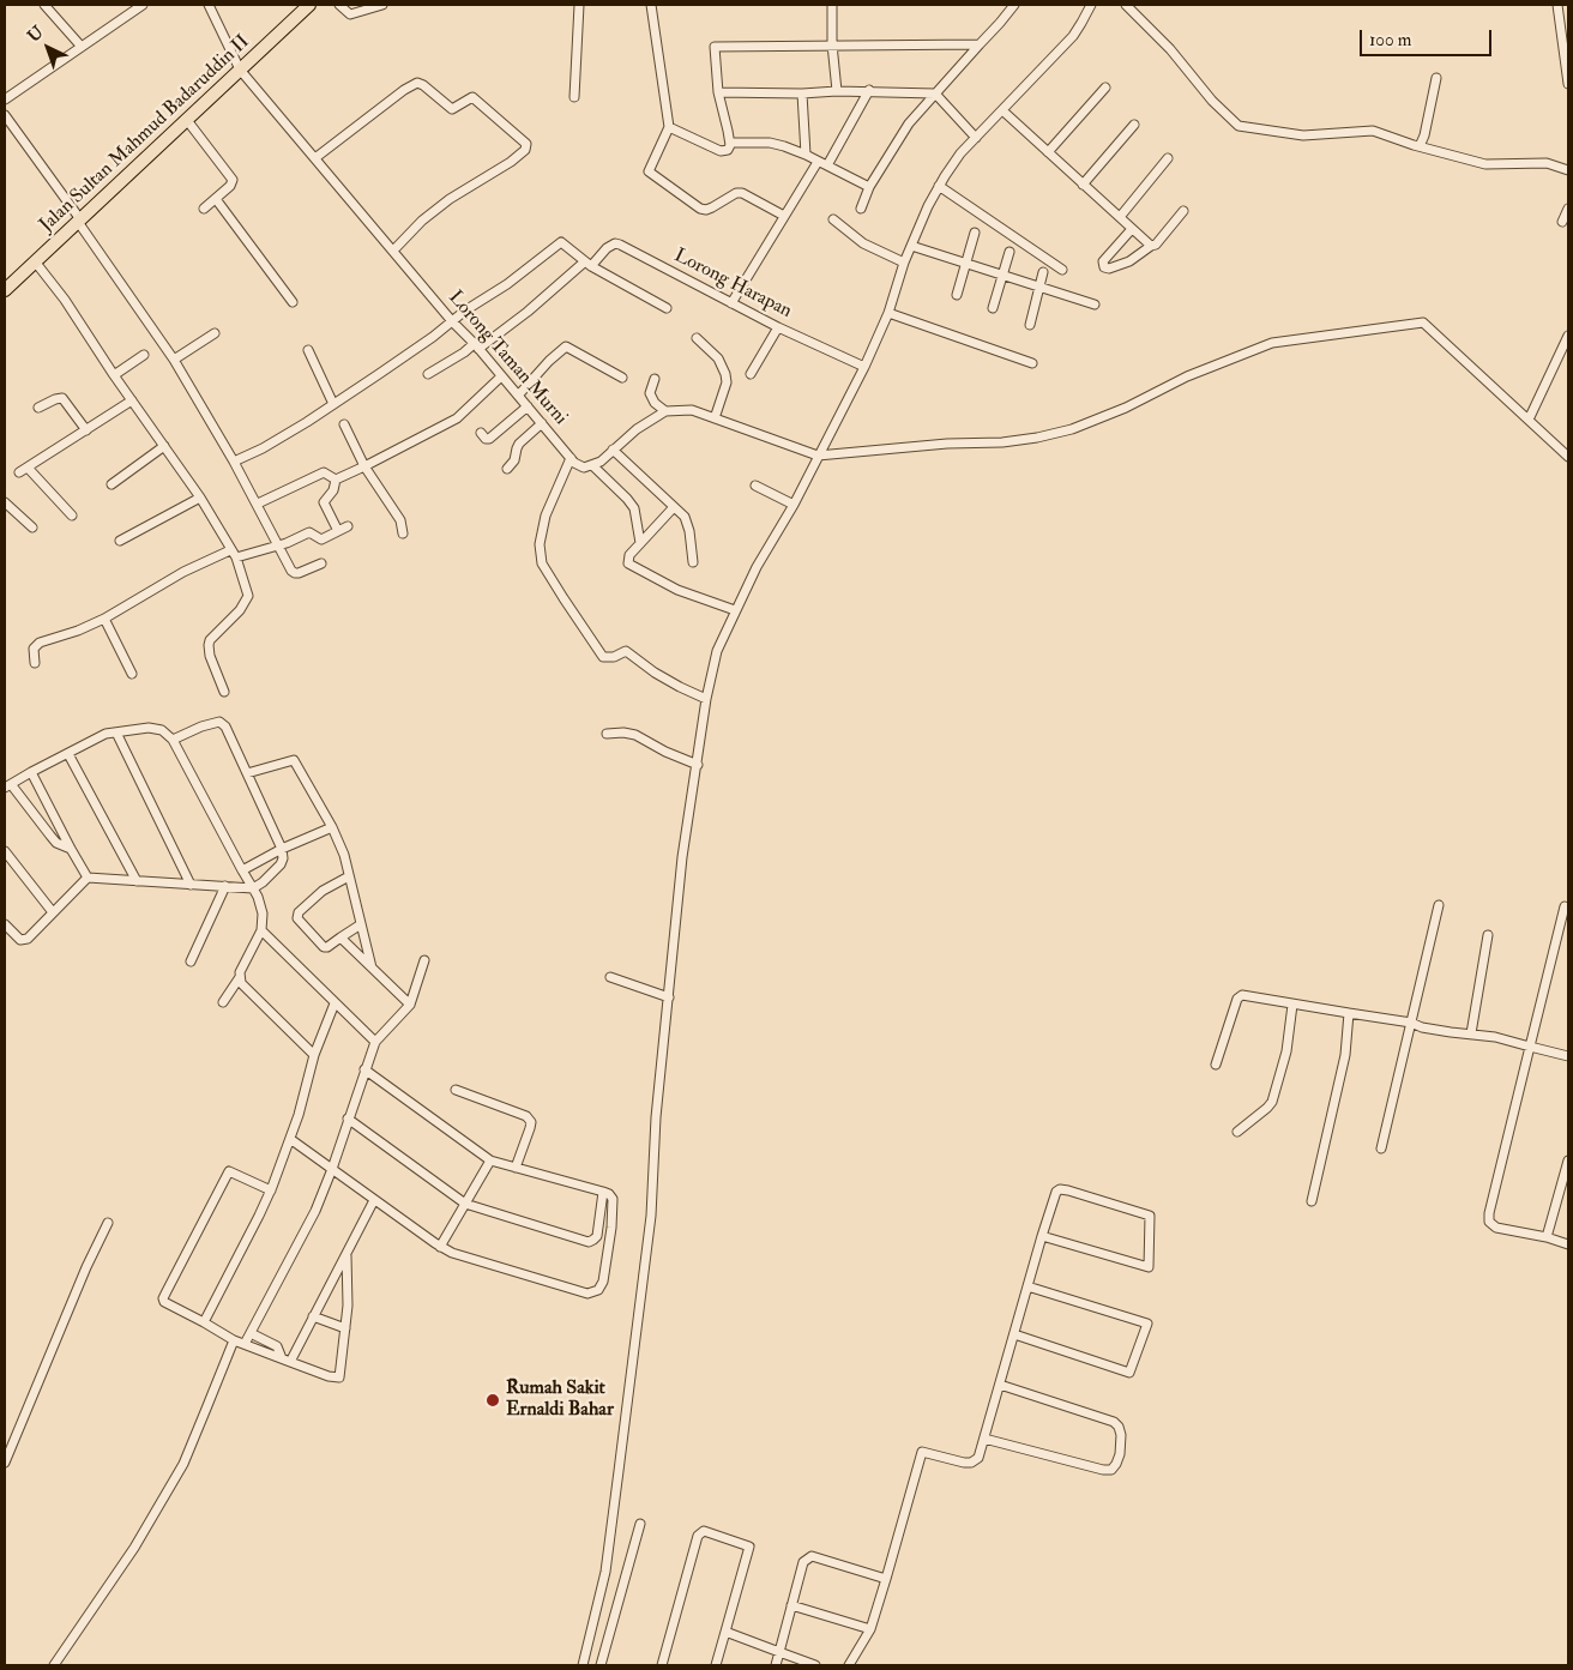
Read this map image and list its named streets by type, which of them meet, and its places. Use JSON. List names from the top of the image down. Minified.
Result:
{"streets":{"highway":["Jalan Sultan Mahmud Badaruddin II"],"street":["Lorong Harapan","Lorong Taman Murni"]},"crossings":[["Jalan Sultan Mahmud Badaruddin II","Lorong Taman Murni"],["Lorong Harapan","Lorong Taman Murni"]],"places":["Rumah Sakit Ernaldi Bahar"],"scale_bar":"100 m","north":"top left"}
